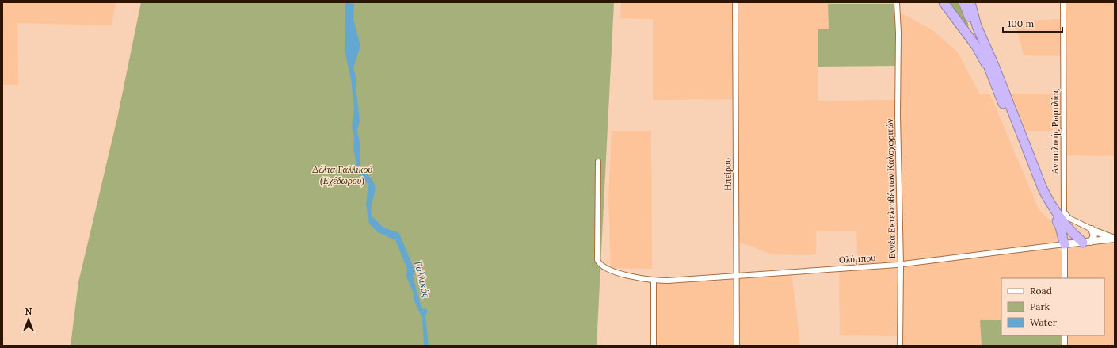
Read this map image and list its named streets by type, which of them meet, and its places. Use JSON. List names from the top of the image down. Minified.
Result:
{"streets":{"street":["Ανατολικής Ρωμυλίας","Ηπείρου","Εννέα Εκτελεσθέντων Καλοχωριτών","Ολύμπου"]},"crossings":[["Ηπείρου","Ολύμπου"],["Εννέα Εκτελεσθέντων Καλοχωριτών","Ολύμπου"]],"water":["Γαλλικός"],"parks":["Δέλτα Γαλλικού (Εχέδωρου)"],"legend":["Road","Park","Water"],"scale_bar":"100 m","north":"top"}
